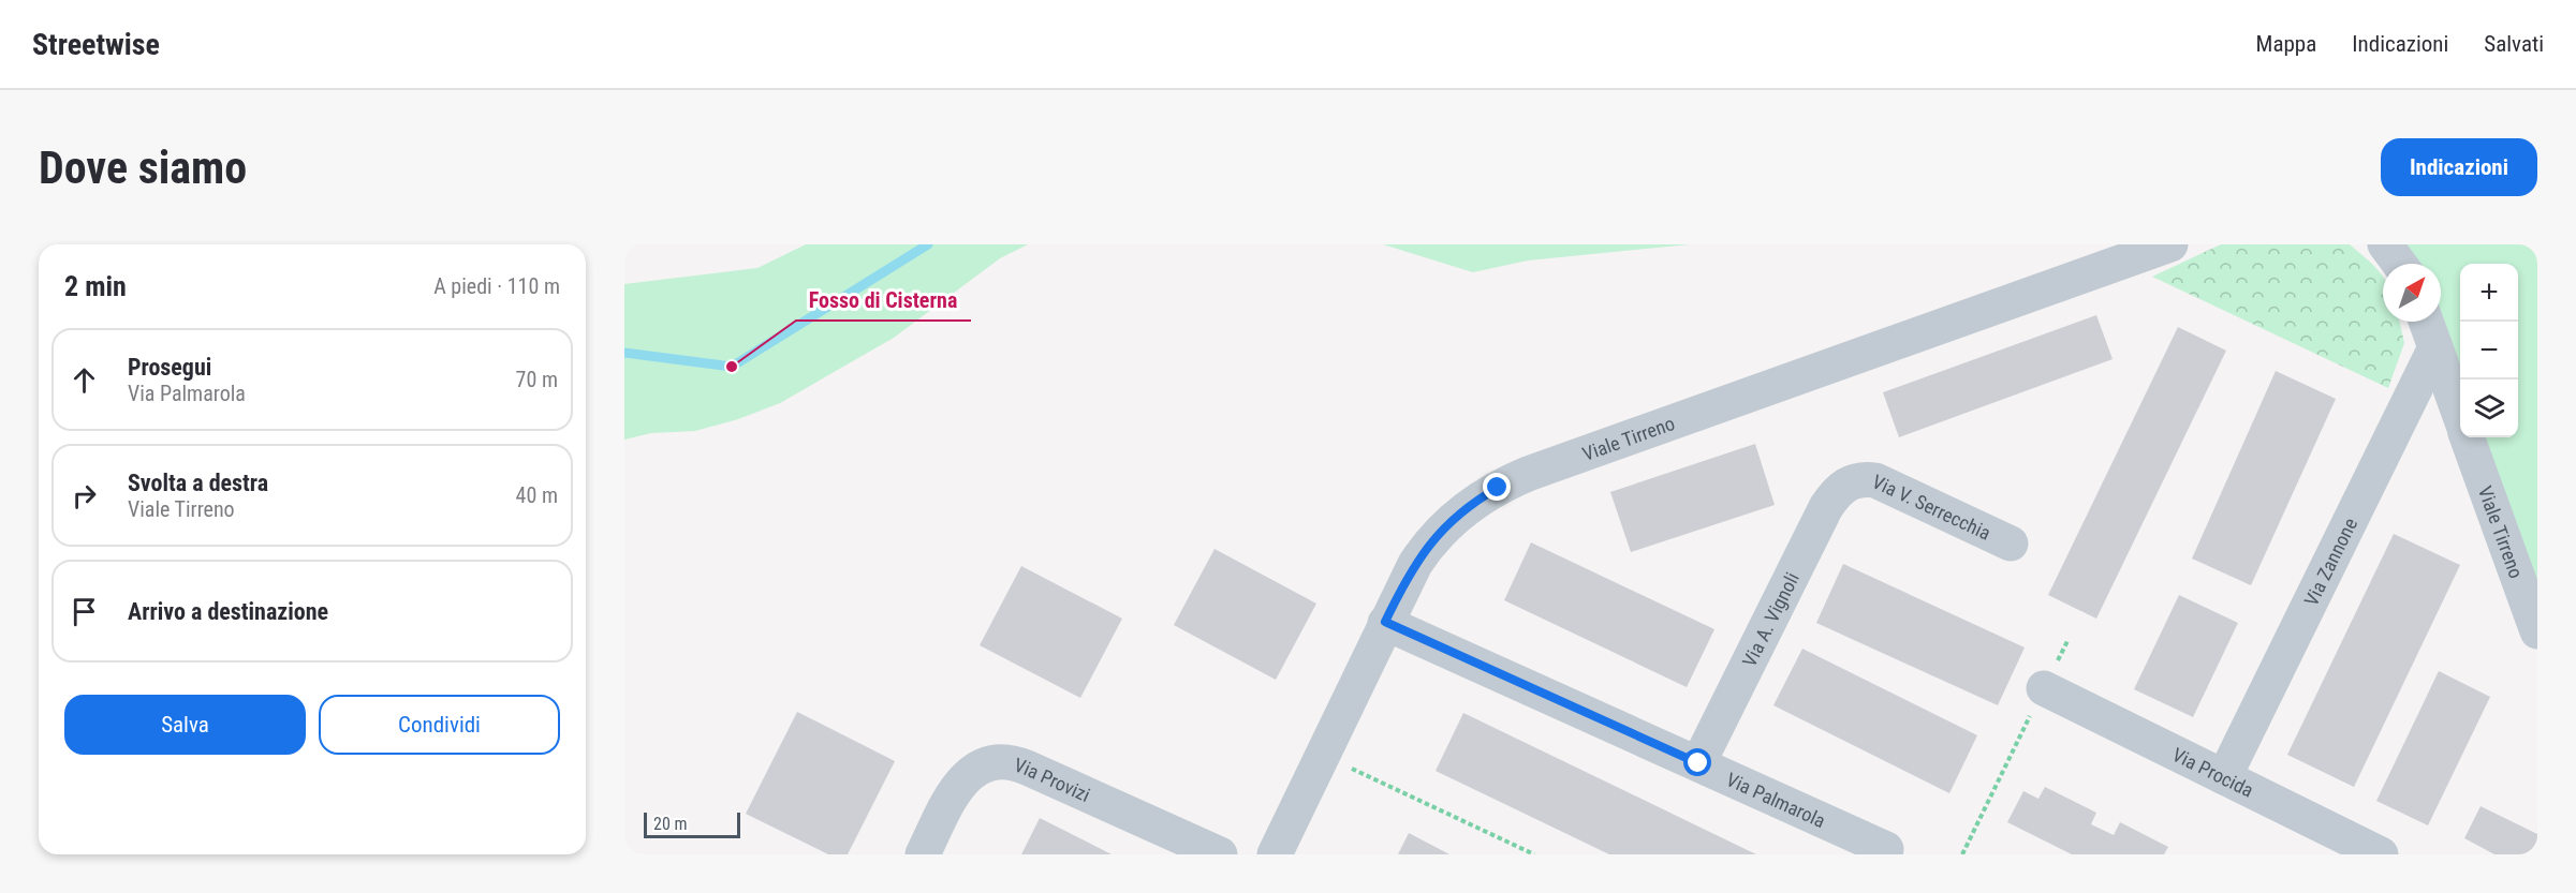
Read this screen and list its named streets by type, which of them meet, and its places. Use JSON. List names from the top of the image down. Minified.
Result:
{"streets":{"street":["Viale Tirreno","Via V. Serrecchia","Via Zannone","Via A. Vignoli","Via Procida","Via Provizi","Via Palmarola"]},"crossings":[["Viale Tirreno","Via Zannone"],["Viale Tirreno","Via Palmarola"],["Via V. Serrecchia","Via A. Vignoli"],["Via Zannone","Via Procida"],["Via A. Vignoli","Via Palmarola"]],"places":["Fosso di Cisterna"],"scale_bar":"20 m","north":"top right","page":{"header":"Streetwise","nav":["Mappa","Indicazioni","Salvati"],"buttons":["Indicazioni",["Salva","Condividi"]],"title":"Dove siamo","heading":["2 min","A piedi · 110 m"],"map_buttons":["+","−"],"list":[["Prosegui","Via Palmarola","70 m"],["Svolta a destra","Viale Tirreno","40 m"],"Arrivo a destinazione"],"scale":"20 m"}}
